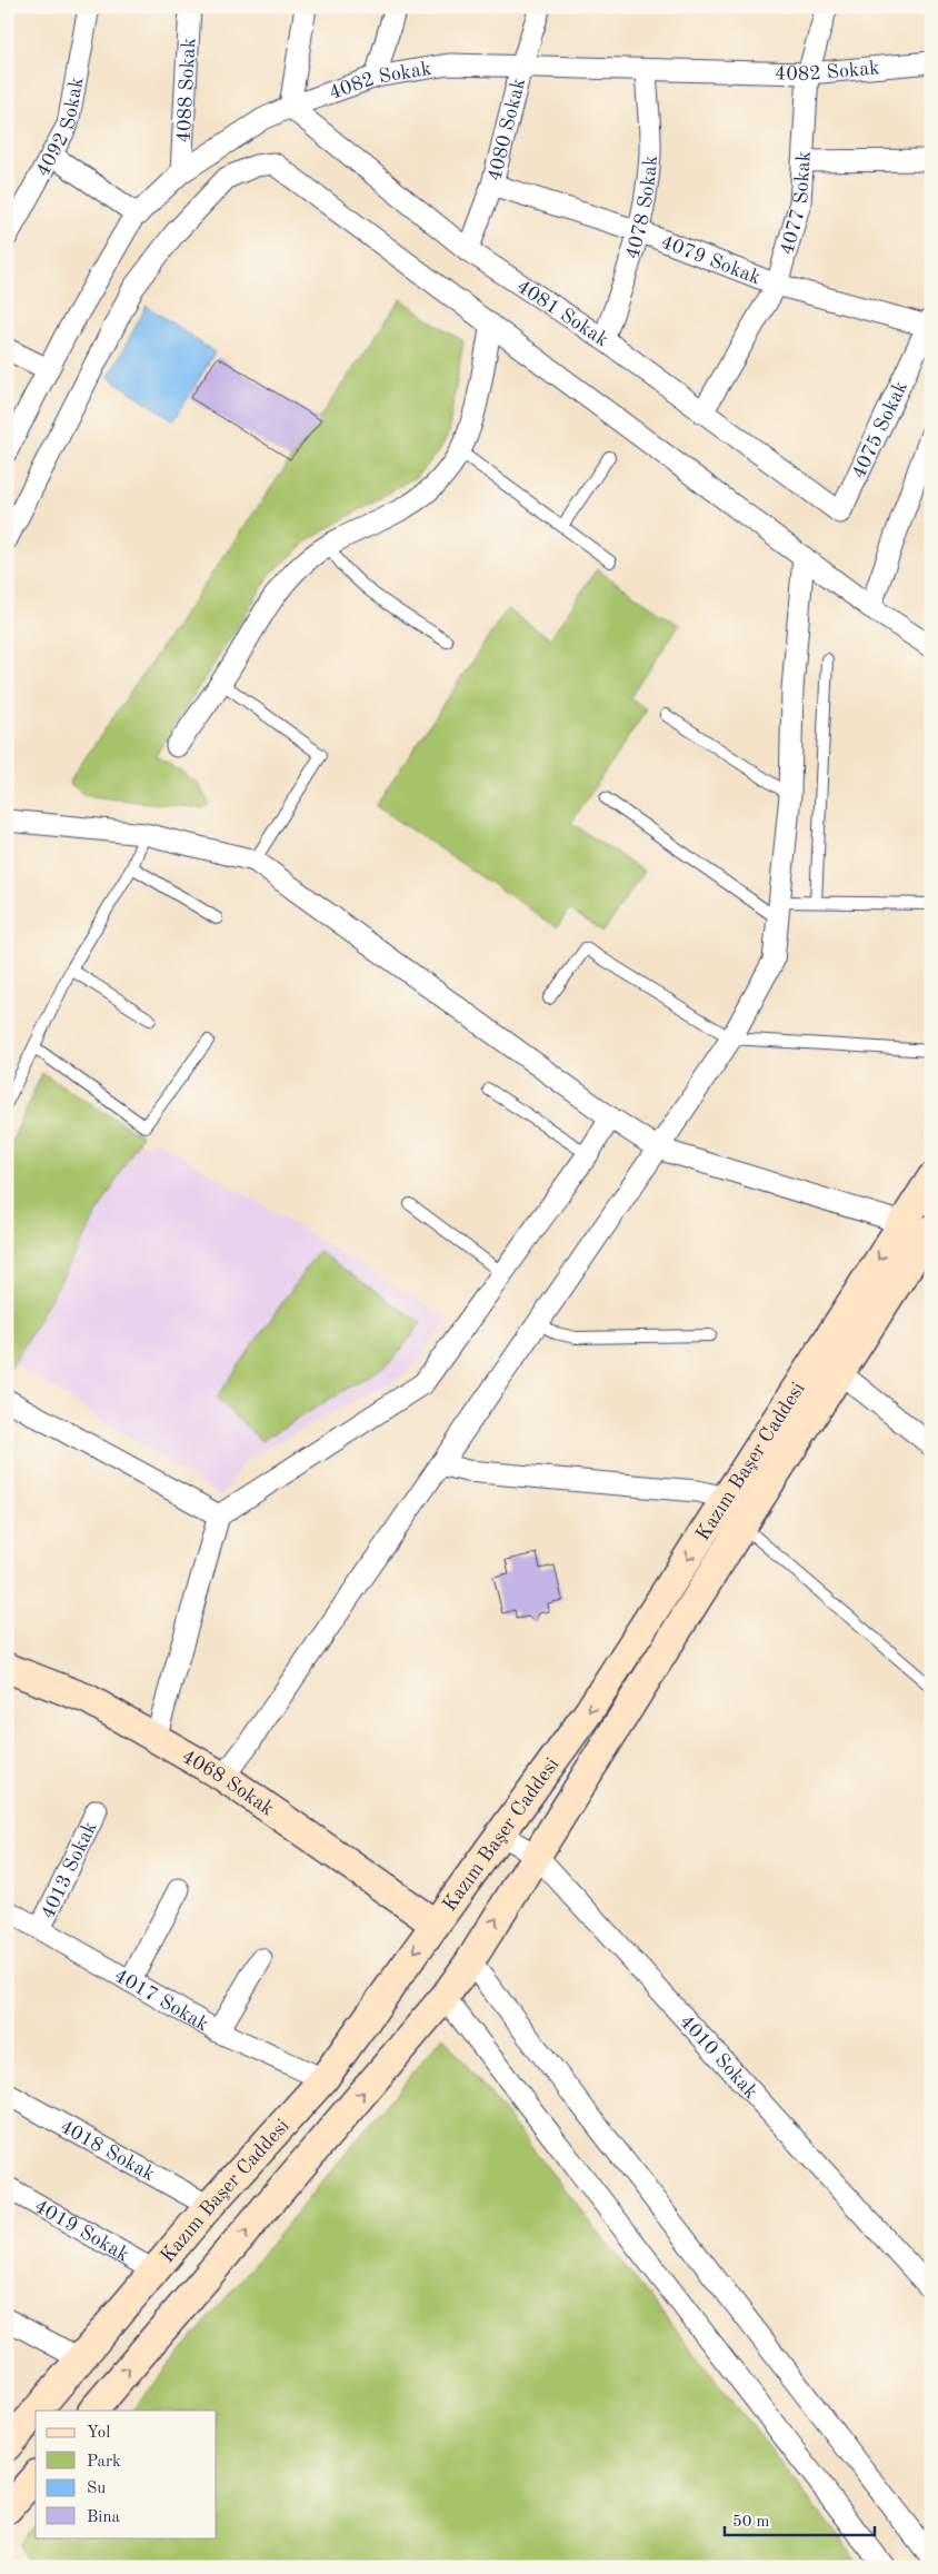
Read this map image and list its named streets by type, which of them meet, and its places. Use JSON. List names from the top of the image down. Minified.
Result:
{"streets":{"main road":["Kazım Başer Caddesi","4068 Sokak"],"street":["4082 Sokak","4088 Sokak","4092 Sokak","4080 Sokak","4077 Sokak","4078 Sokak","4079 Sokak","4081 Sokak","4075 Sokak","4013 Sokak","4017 Sokak","4010 Sokak","4018 Sokak","4019 Sokak"]},"crossings":[["4082 Sokak","4088 Sokak"],["4082 Sokak","4080 Sokak"],["4082 Sokak","4077 Sokak"],["4082 Sokak","4078 Sokak"],["4082 Sokak","4081 Sokak"],["4080 Sokak","4079 Sokak"],["4080 Sokak","4081 Sokak"],["4077 Sokak","4079 Sokak"],["4077 Sokak","4081 Sokak"],["4078 Sokak","4079 Sokak"],["4078 Sokak","4081 Sokak"],["4079 Sokak","4075 Sokak"],["4081 Sokak","4075 Sokak"],["Kazım Başer Caddesi","4068 Sokak"],["Kazım Başer Caddesi","4017 Sokak"],["Kazım Başer Caddesi","4010 Sokak"],["Kazım Başer Caddesi","4018 Sokak"],["Kazım Başer Caddesi","4019 Sokak"],["4013 Sokak","4017 Sokak"]],"legend":["Yol","Park","Su","Bina"],"scale_bar":"50 m"}
